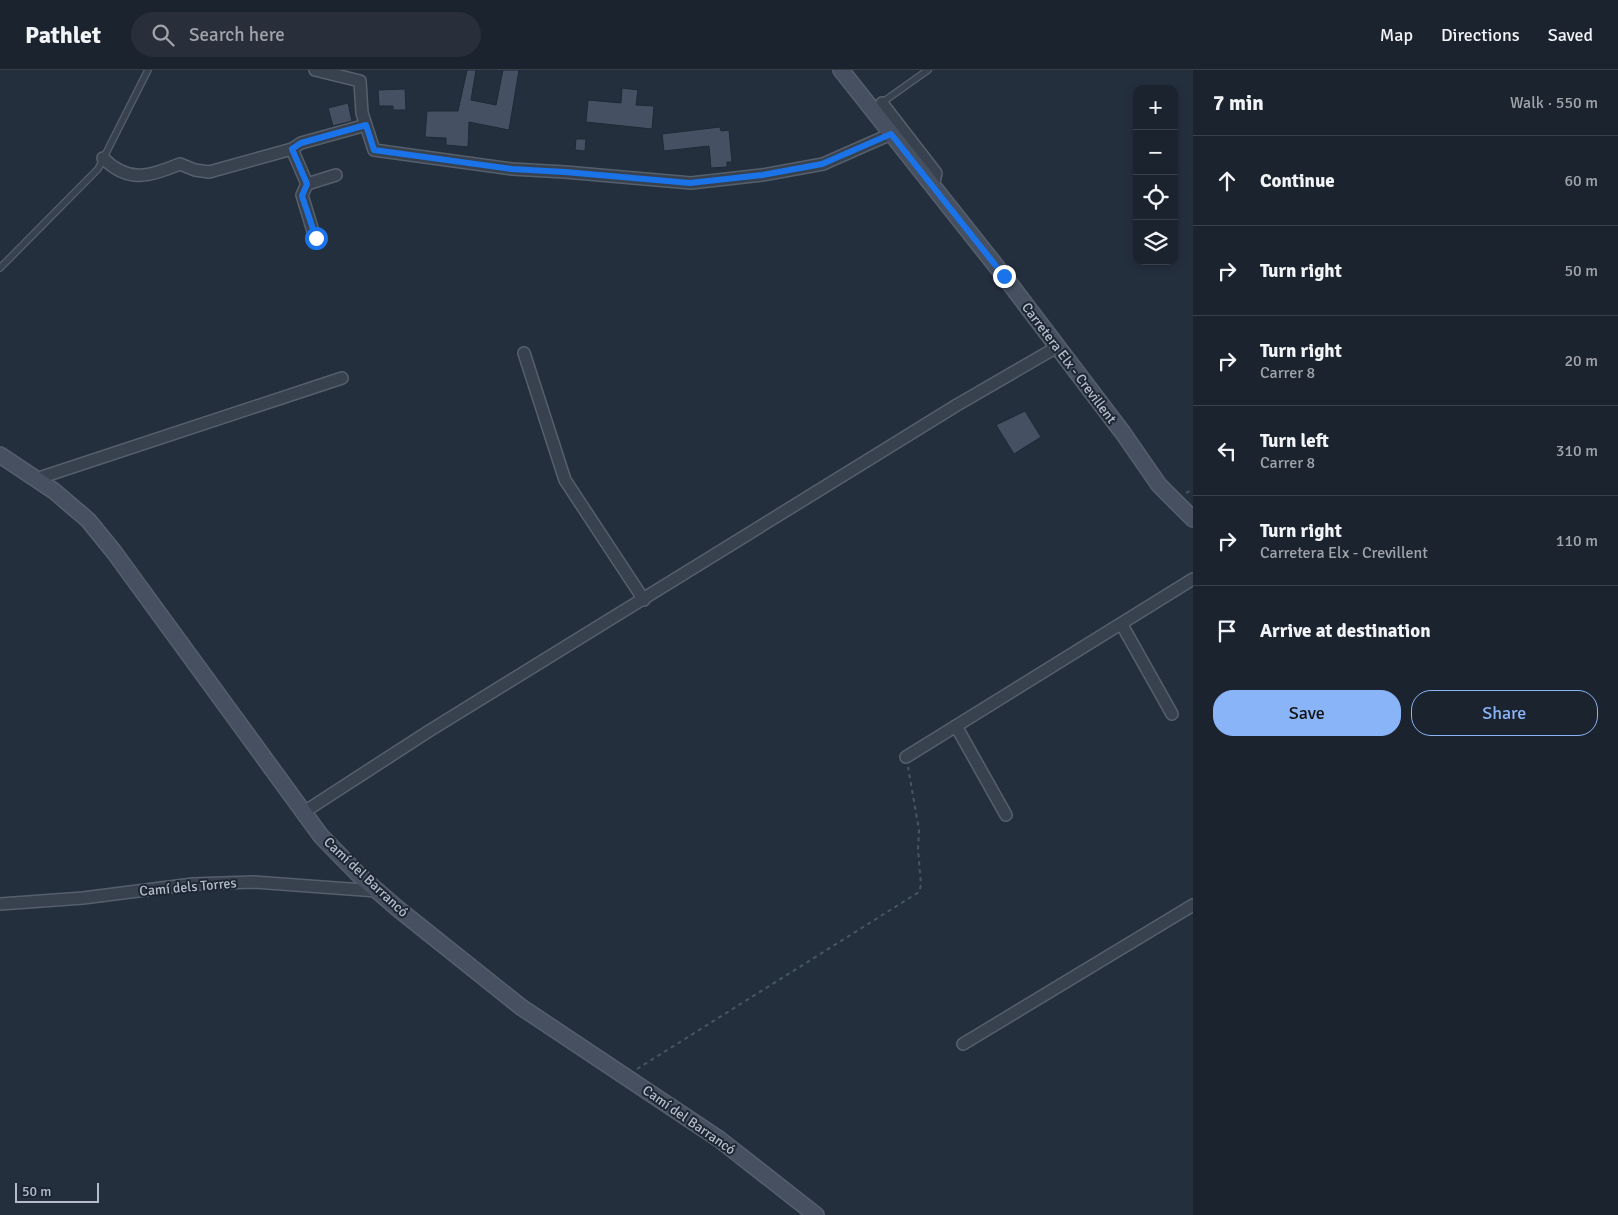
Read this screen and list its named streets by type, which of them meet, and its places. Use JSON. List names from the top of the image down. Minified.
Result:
{"streets":{"street":["Carretera Elx - Crevillent","Camí del Barrancó","Camí dels Torres"]},"crossings":[["Camí del Barrancó","Camí dels Torres"]],"scale_bar":"50 m","page":{"header":"Pathlet","search":"Search here","nav":["Map","Directions","Saved"],"heading":["7 min","Walk · 550 m"],"map_buttons":["+","−"],"list":[["Continue","60 m"],["Turn right","50 m"],["Turn right","Carrer 8","20 m"],["Turn left","Carrer 8","310 m"],["Turn right","Carretera Elx - Crevillent","110 m"],"Arrive at destination"],"buttons":["Save","Share"],"scale":"50 m"}}
